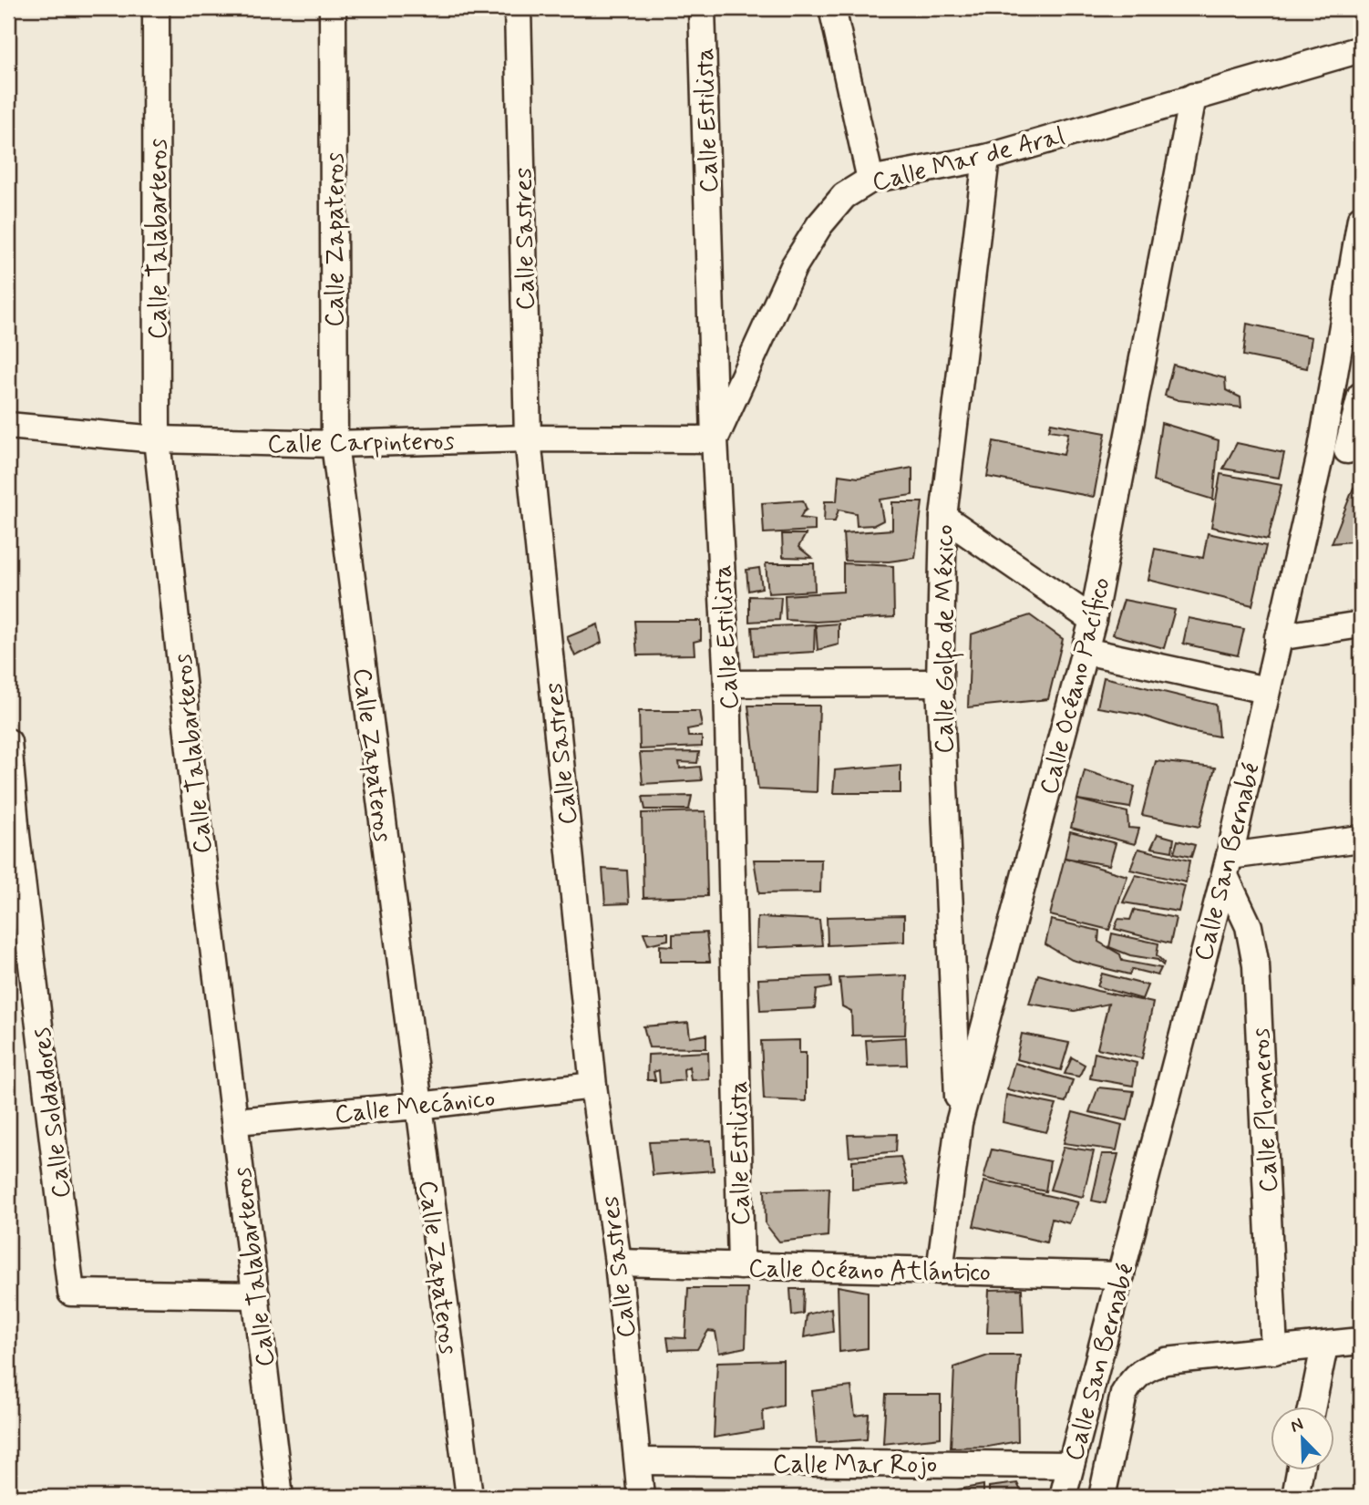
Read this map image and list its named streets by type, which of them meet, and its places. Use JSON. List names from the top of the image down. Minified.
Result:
{"streets":{"street":["Calle Estilista","Calle Mar de Aral","Calle Talabarteros","Calle Sastres","Calle Zapateros","Calle Carpinteros","Calle Golfo de México","Calle Océano Pacífico","Calle San Bernabé","Calle Mecánico","Calle Plomeros","Calle Soldadores","Calle Océano Atlántico","Calle Mar Rojo"]},"crossings":[["Calle Estilista","Calle Mar de Aral"],["Calle Estilista","Calle Carpinteros"],["Calle Estilista","Calle Océano Atlántico"],["Calle Mar de Aral","Calle Carpinteros"],["Calle Mar de Aral","Calle Golfo de México"],["Calle Mar de Aral","Calle Océano Pacífico"],["Calle Talabarteros","Calle Carpinteros"],["Calle Talabarteros","Calle Mecánico"],["Calle Talabarteros","Calle Soldadores"],["Calle Sastres","Calle Carpinteros"],["Calle Sastres","Calle Mecánico"],["Calle Sastres","Calle Océano Atlántico"],["Calle Sastres","Calle Mar Rojo"],["Calle Zapateros","Calle Carpinteros"],["Calle Zapateros","Calle Mecánico"],["Calle Golfo de México","Calle Océano Pacífico"],["Calle Océano Pacífico","Calle Océano Atlántico"],["Calle San Bernabé","Calle Plomeros"],["Calle San Bernabé","Calle Océano Atlántico"],["Calle San Bernabé","Calle Mar Rojo"]],"north":"top left"}
